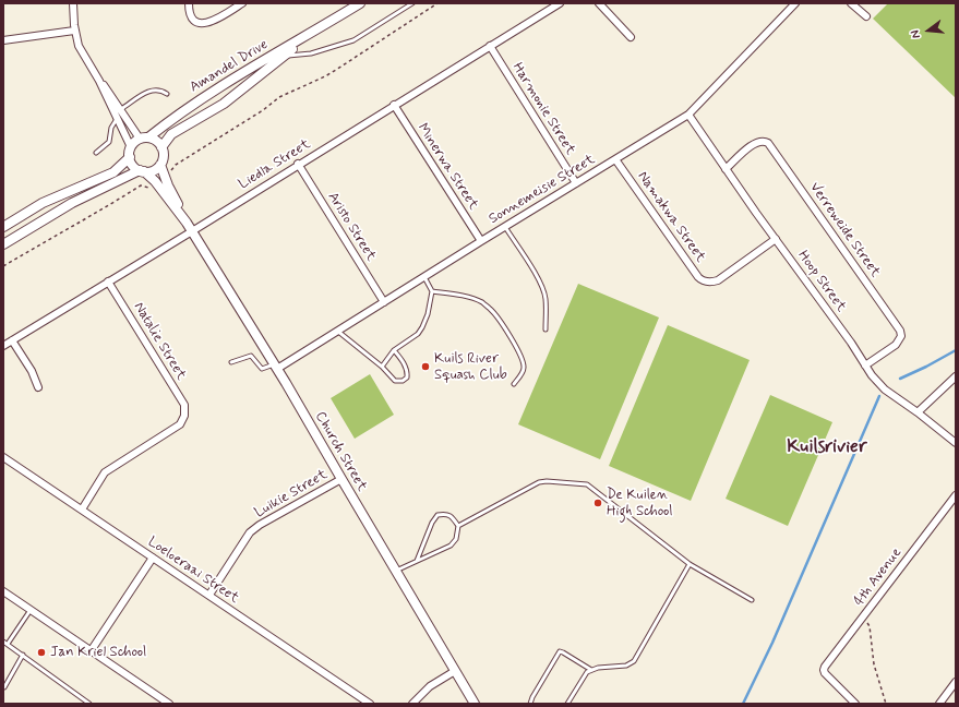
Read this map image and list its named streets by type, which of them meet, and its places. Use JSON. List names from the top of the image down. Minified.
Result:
{"streets":{"street":["Amandel Drive","Harmonie Street","Liedla Street","Minerwa Street","Sonnemeisie Street","Namakwa Street","Aristo Street","Verreweide Street","Hoop Street","Natalie Street","Church Street","Luikie Street","Loeloeraai Street","4th Avenue"]},"crossings":[["Amandel Drive","Church Street"],["Harmonie Street","Liedla Street"],["Harmonie Street","Sonnemeisie Street"],["Liedla Street","Minerwa Street"],["Liedla Street","Aristo Street"],["Liedla Street","Natalie Street"],["Liedla Street","Church Street"],["Minerwa Street","Sonnemeisie Street"],["Sonnemeisie Street","Namakwa Street"],["Sonnemeisie Street","Aristo Street"],["Sonnemeisie Street","Hoop Street"],["Sonnemeisie Street","Church Street"],["Namakwa Street","Hoop Street"],["Verreweide Street","Hoop Street"],["Natalie Street","Loeloeraai Street"],["Church Street","Luikie Street"],["Luikie Street","Loeloeraai Street"]],"districts":["Kuilsrivier"],"places":["Kuils River Squash Club","De Kuilen High School","Jan Kriel School"],"north":"left"}
